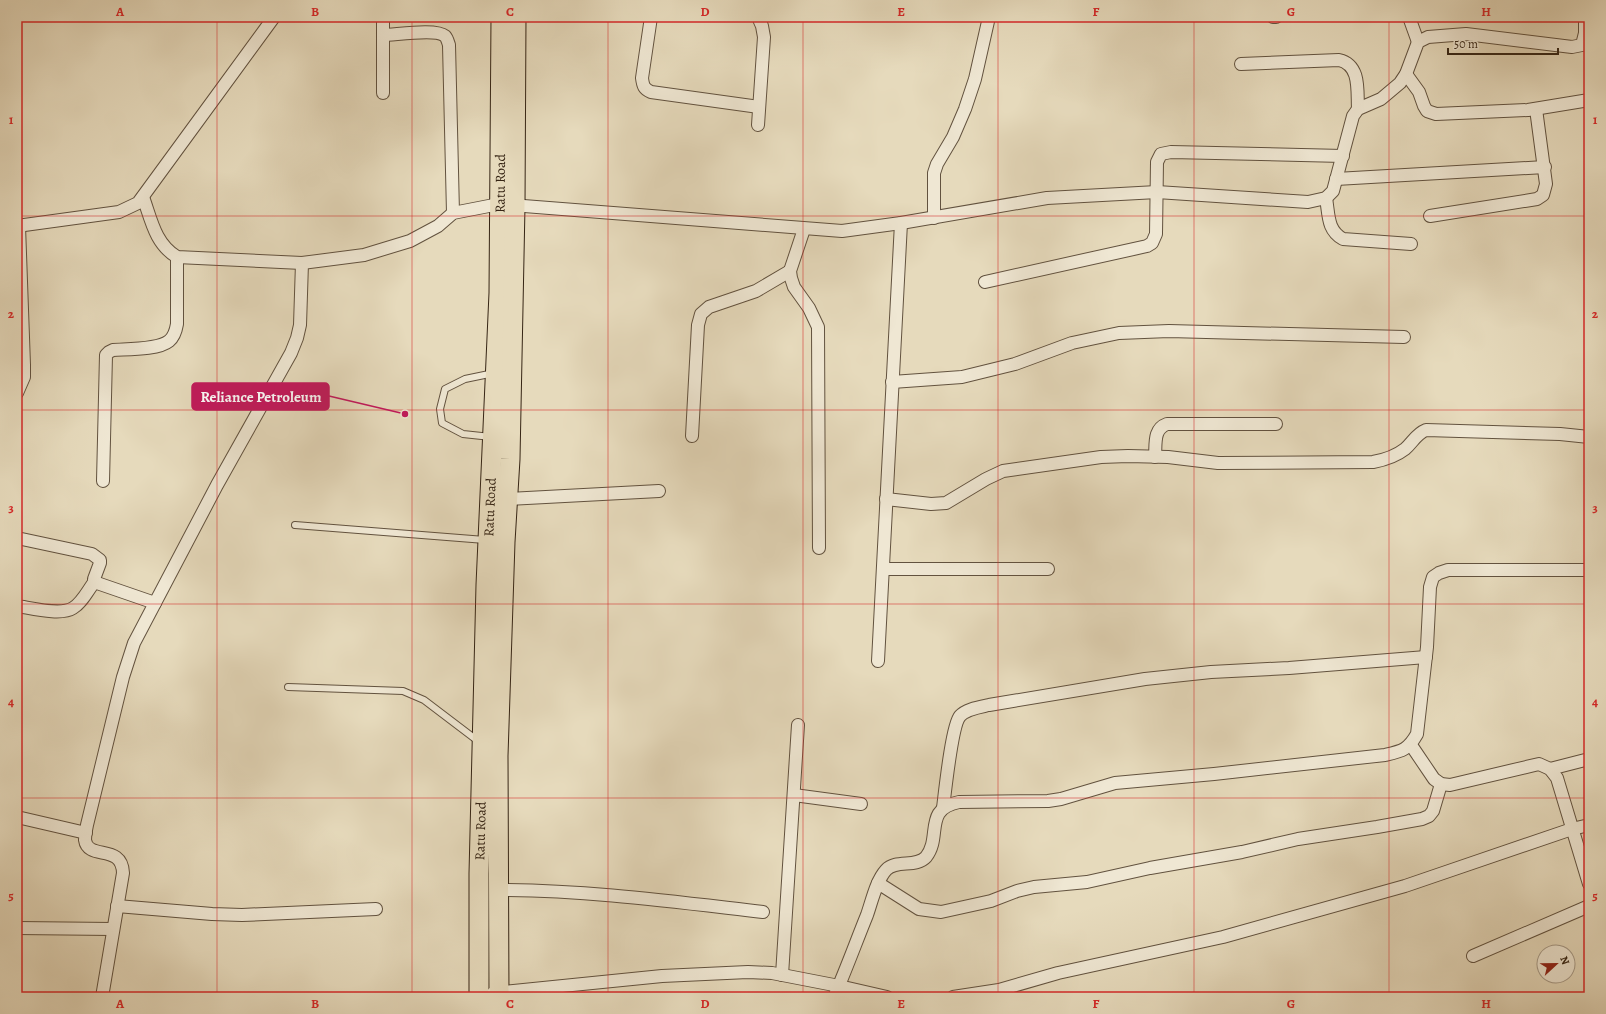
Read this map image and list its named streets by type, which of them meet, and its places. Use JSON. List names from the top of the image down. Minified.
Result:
{"streets":{"main road":["Ratu Road"]},"places":["Reliance Petroleum"],"scale_bar":"50 m","north":"right","grid":{"columns":["A","B","C","D","E","F","G","H"],"rows":["1","2","3","4","5"]}}
